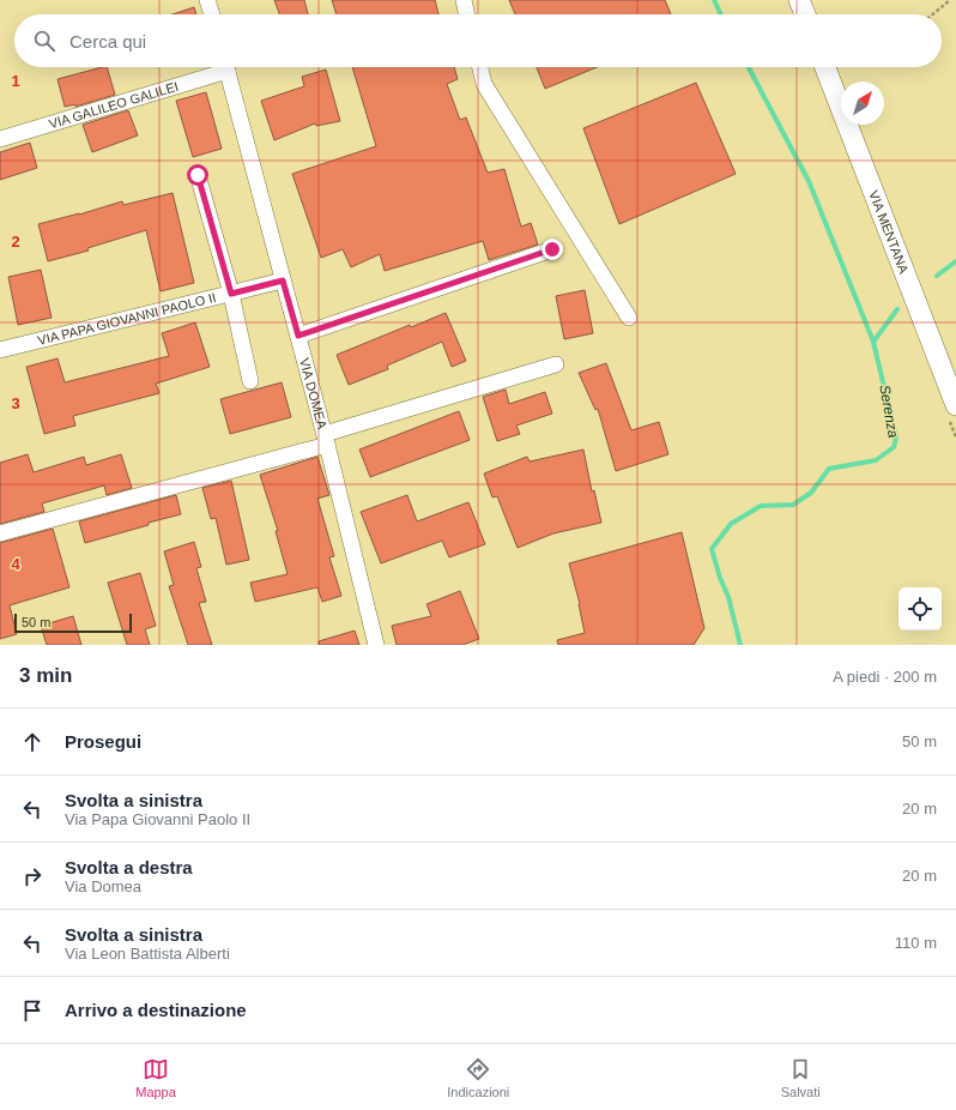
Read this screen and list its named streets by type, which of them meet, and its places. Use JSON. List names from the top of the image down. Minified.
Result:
{"streets":{"street":["VIA GALILEO GALILEI","VIA MENTANA","VIA PAPA GIOVANNI PAOLO II","VIA DOMEA"]},"crossings":[["VIA PAPA GIOVANNI PAOLO II","VIA DOMEA"]],"water":["Serenza"],"scale_bar":"50 m","north":"top right","page":{"search":"Cerca qui","scale":"50 m","heading":["3 min","A piedi · 200 m"],"list":[["Prosegui","50 m"],["Svolta a sinistra","Via Papa Giovanni Paolo II","20 m"],["Svolta a destra","Via Domea","20 m"],["Svolta a sinistra","Via Leon Battista Alberti","110 m"],"Arrivo a destinazione"],"nav":["Mappa","Indicazioni","Salvati"]},"grid":{"rows":["1","2","3","4"]}}
